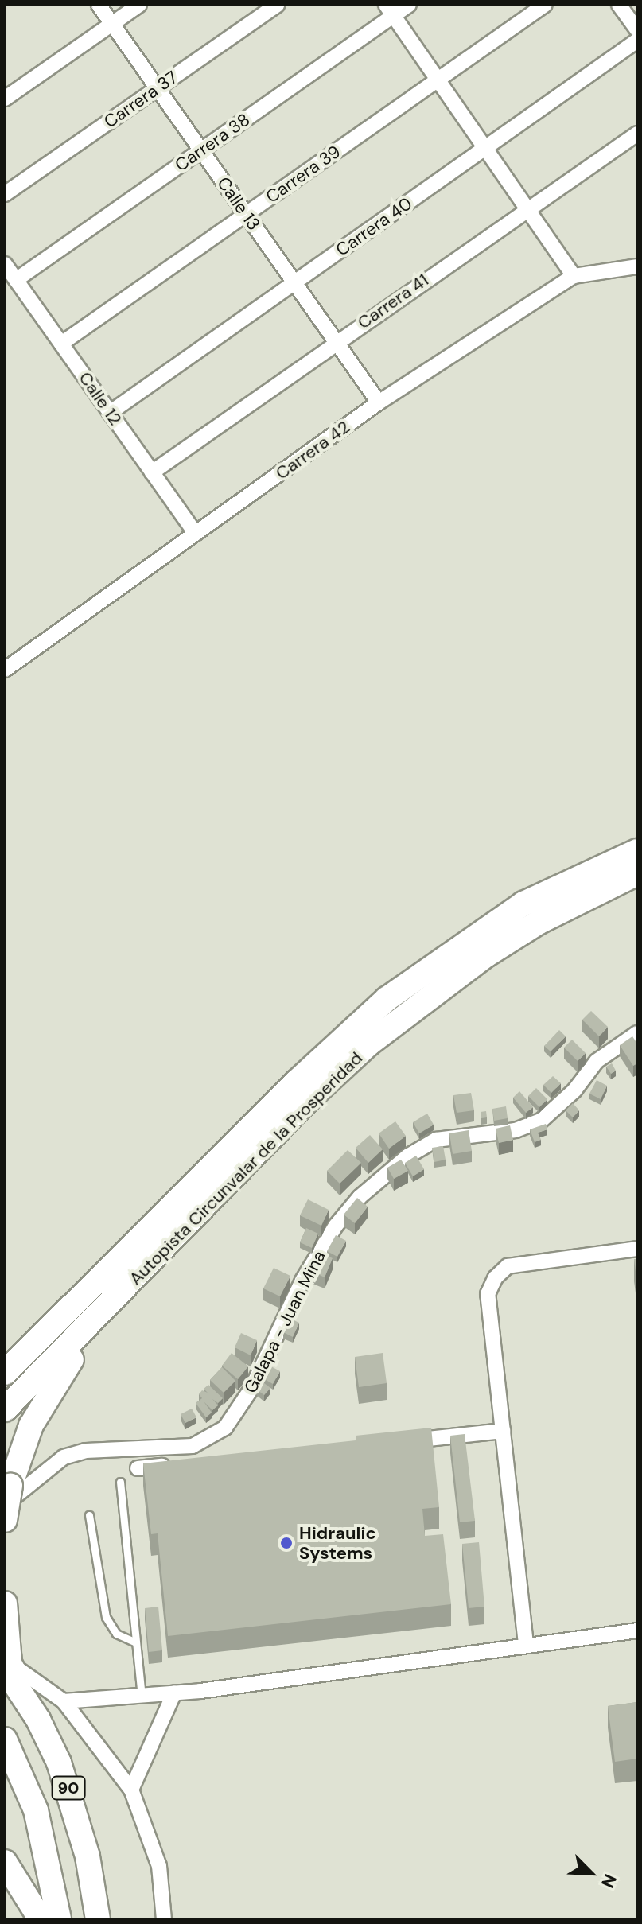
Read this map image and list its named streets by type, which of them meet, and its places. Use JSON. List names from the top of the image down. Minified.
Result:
{"streets":{"highway":["Autopista Circunvalar de la Prosperidad","90"],"street":["Carrera 37","Carrera 38","Carrera 39","Calle 13","Carrera 40","Carrera 41","Calle 12","Carrera 42","Galapa - Juan Mina"]},"crossings":[["Carrera 37","Calle 13"],["Carrera 38","Calle 13"],["Carrera 38","Calle 12"],["Carrera 39","Calle 13"],["Carrera 39","Calle 12"],["Calle 13","Carrera 40"],["Calle 13","Carrera 41"],["Calle 13","Carrera 42"],["Carrera 40","Calle 12"],["Carrera 41","Calle 12"],["Calle 12","Carrera 42"]],"places":["Hidraulic Systems"],"north":"bottom right"}
